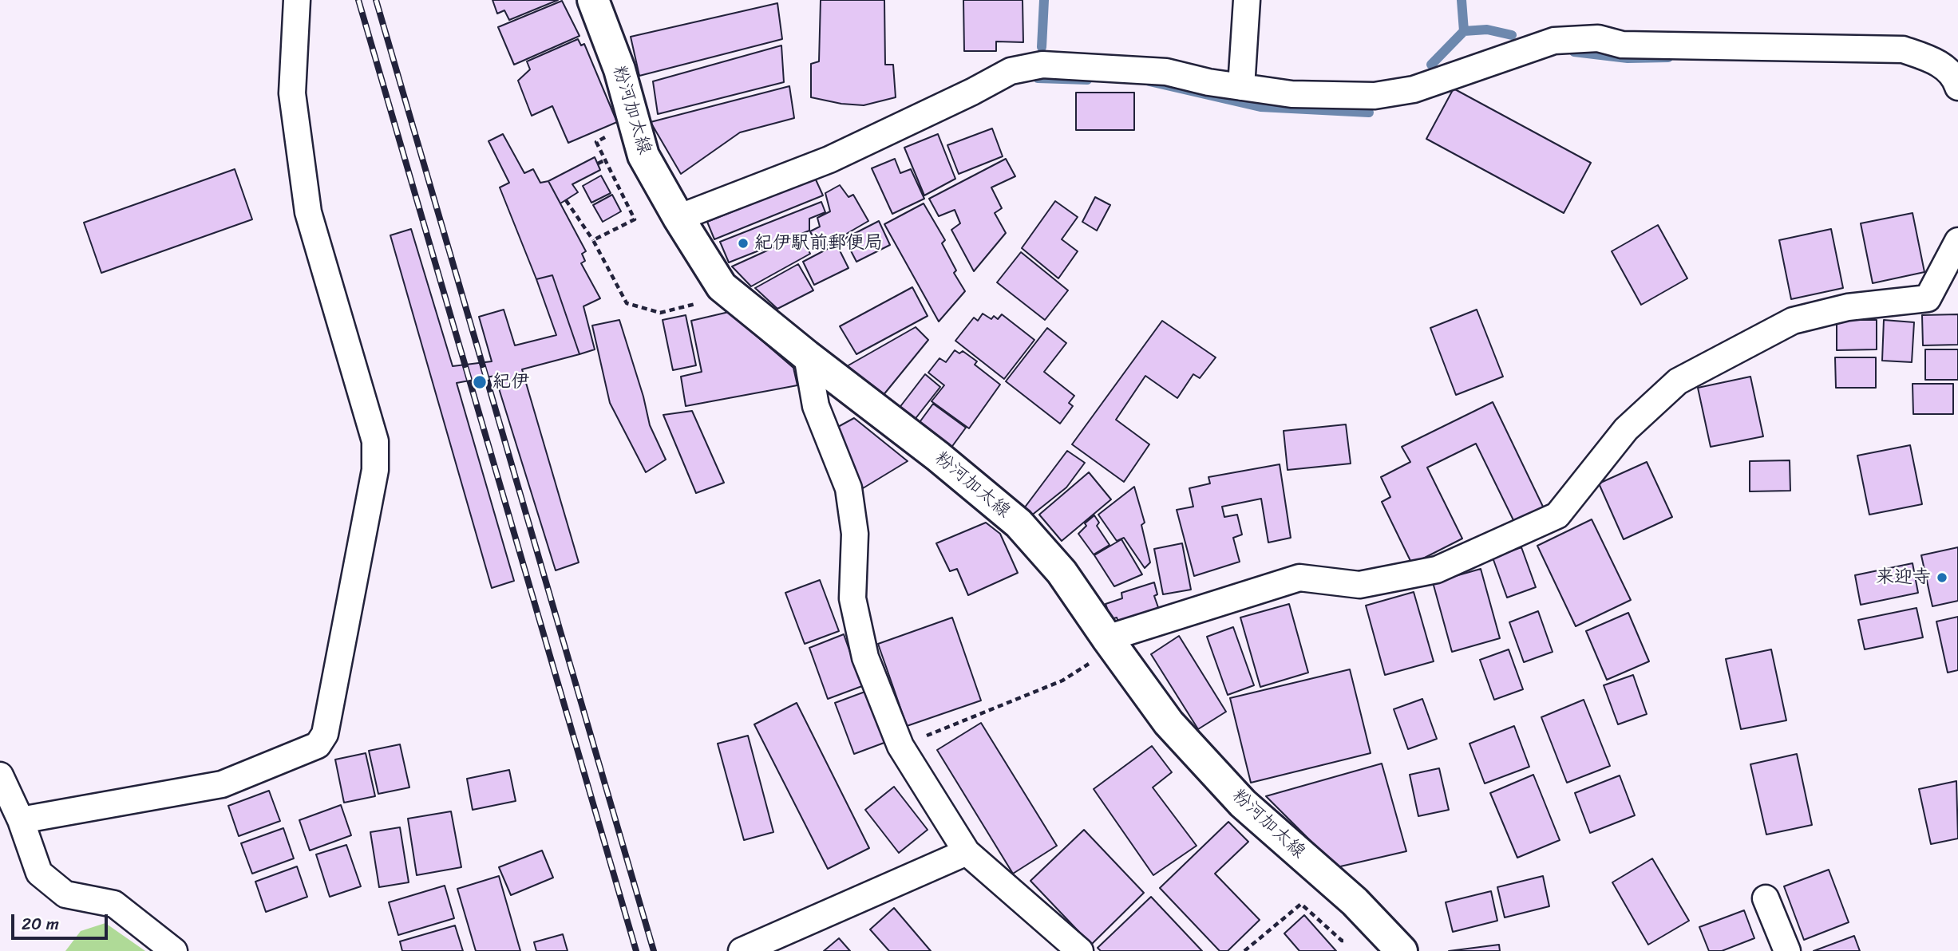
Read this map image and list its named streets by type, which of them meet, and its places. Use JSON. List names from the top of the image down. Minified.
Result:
{"streets":{"main road":["粉河加太線"]},"places":["紀伊駅前郵便局","紀伊","来迎寺"],"scale_bar":"20 m"}
